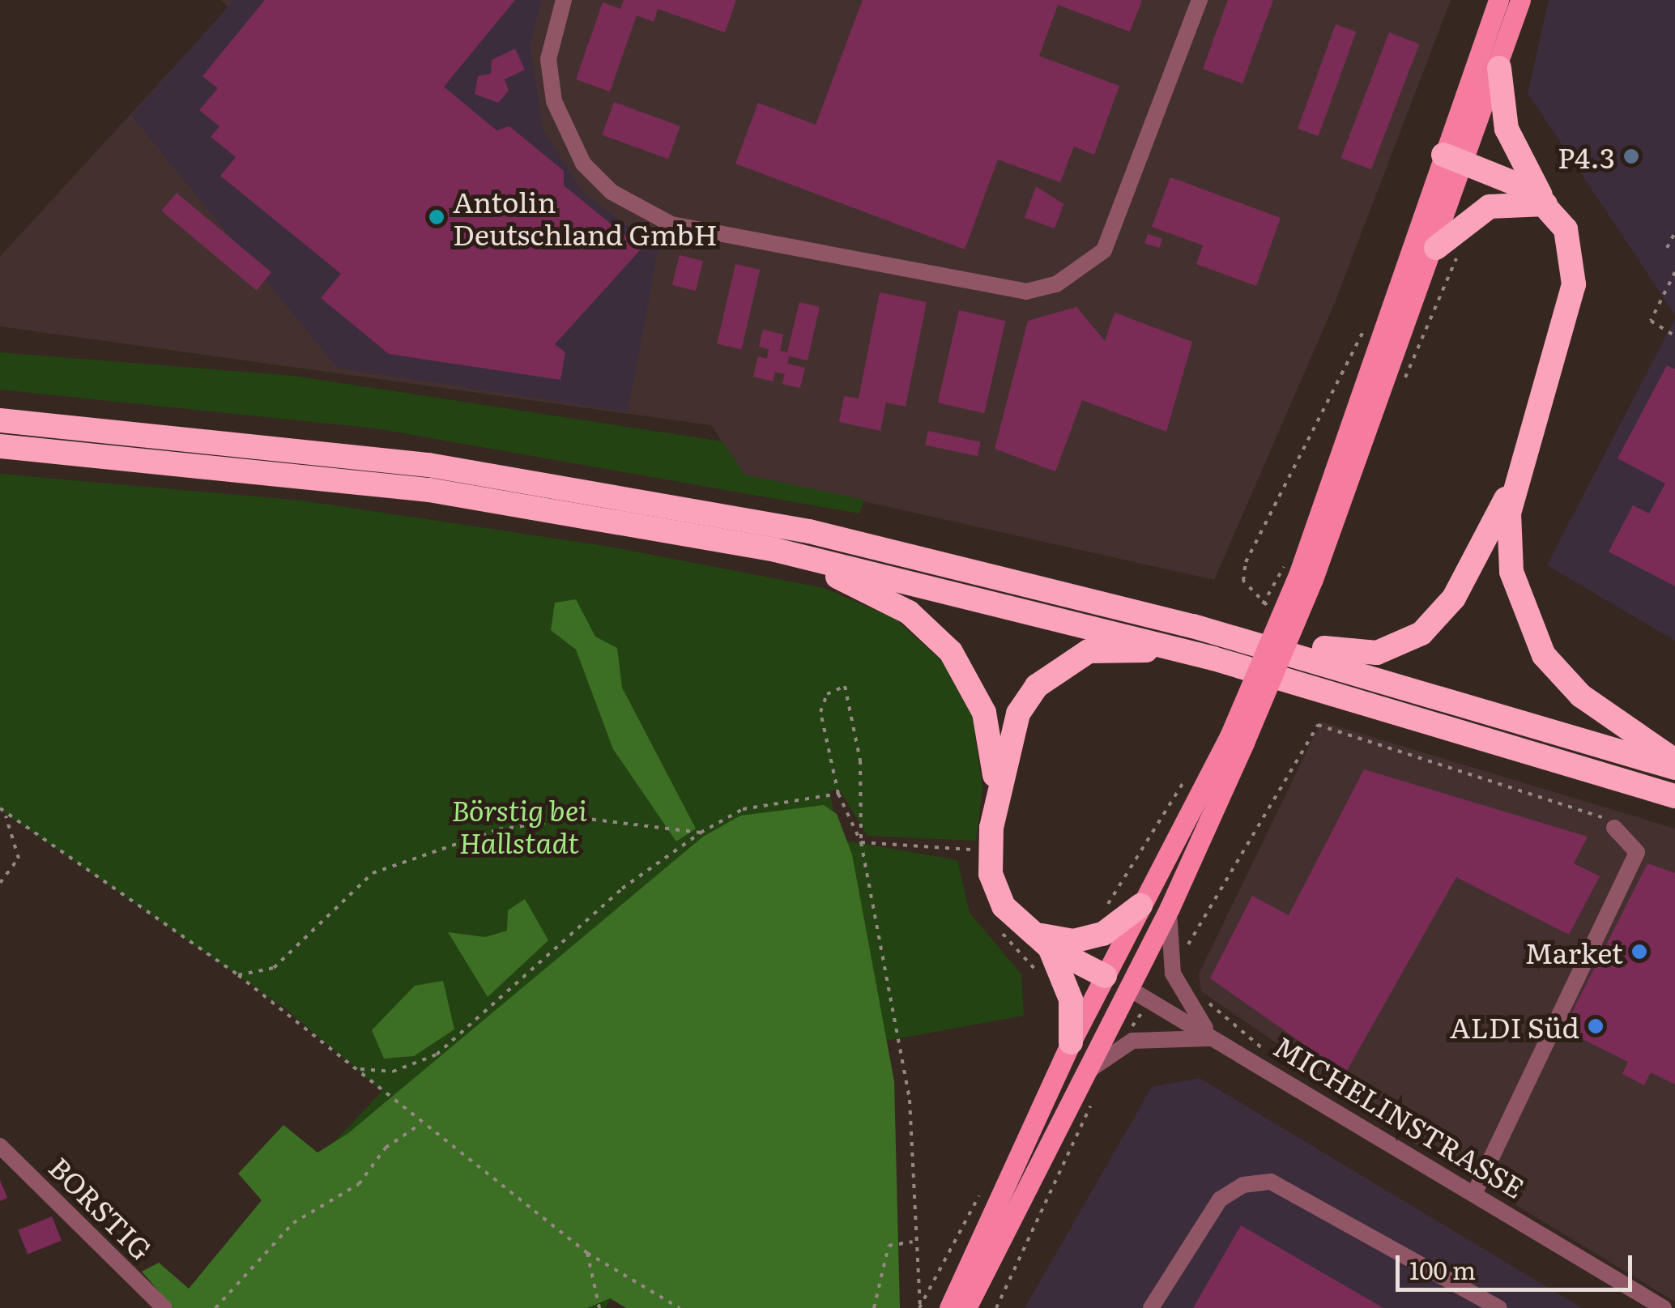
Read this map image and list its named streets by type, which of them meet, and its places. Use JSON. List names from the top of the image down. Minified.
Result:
{"streets":{"main road":["MICHELINSTRASSE"],"street":["BORSTIG"]},"parks":["Börstig bei Hallstadt"],"places":["P4.3","Antolin Deutschland GmbH","Market","ALDI Süd"],"scale_bar":"100 m"}
